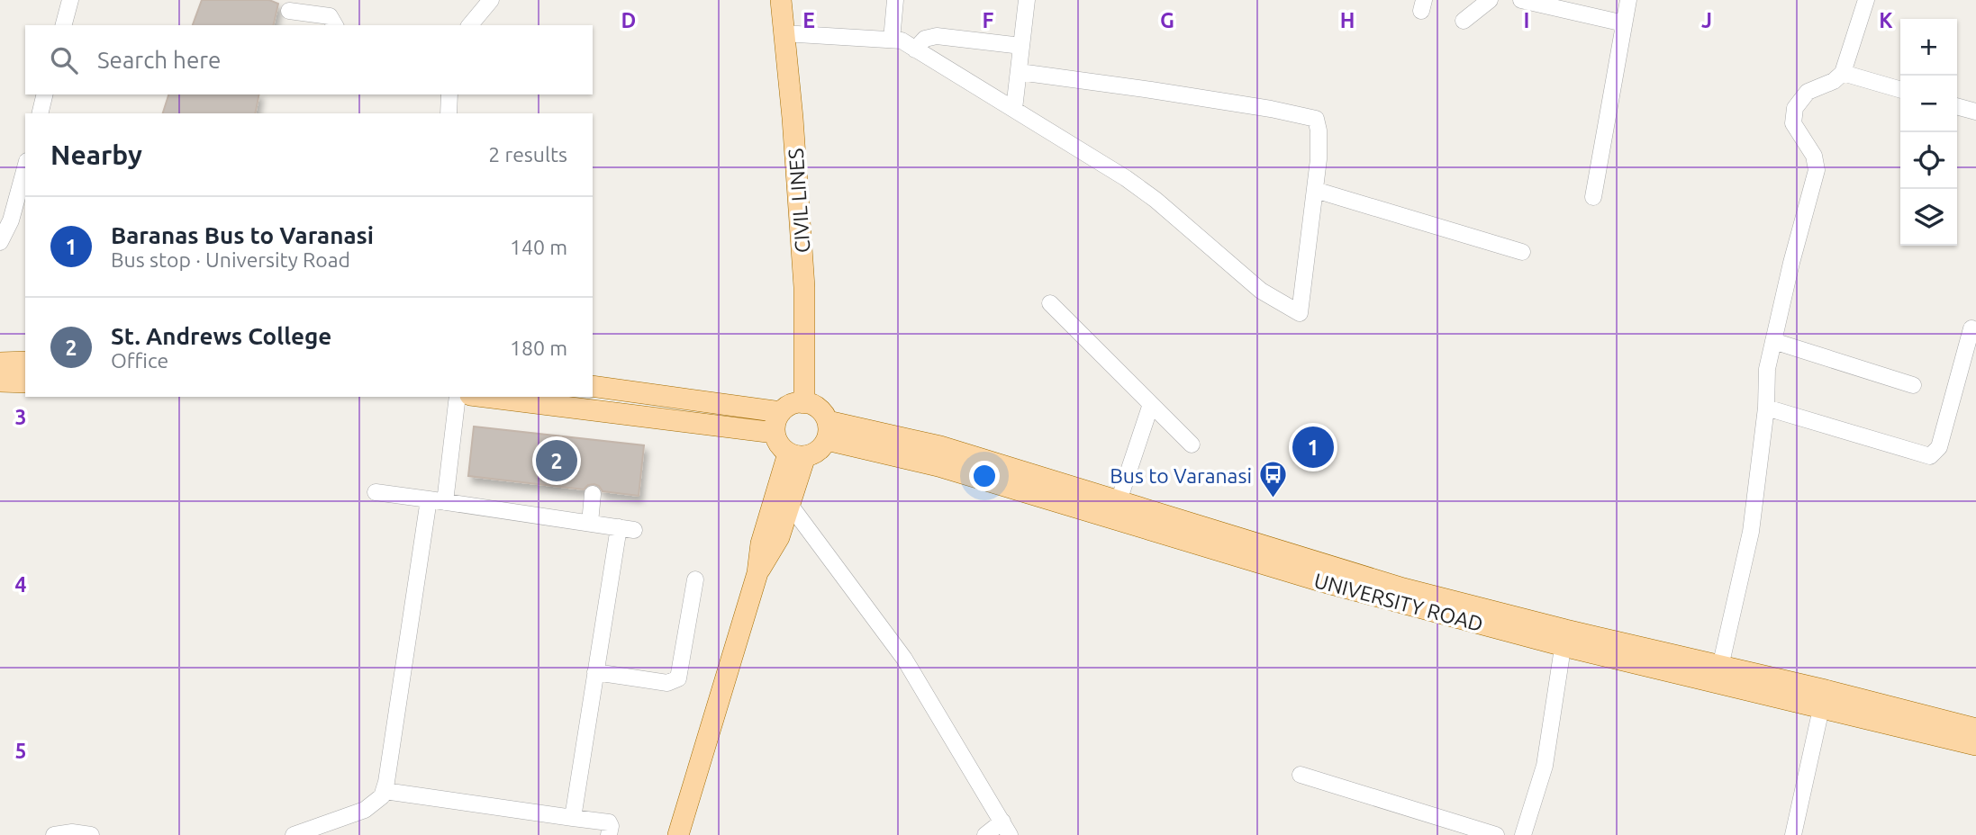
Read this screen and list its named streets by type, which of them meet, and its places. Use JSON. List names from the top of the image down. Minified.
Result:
{"streets":{"main road":["CIVIL LINES","UNIVERSITY ROAD"]},"crossings":[["CIVIL LINES","UNIVERSITY ROAD"]],"places":{"bus stop":["Bus to Varanasi"]},"page":{"map_buttons":["+","−"],"search":"Search here","heading":["Nearby","2 results"],"list":[{"mark":"1","name":"Baranas Bus to Varanasi","note":"Bus stop · University Road","value":"140 m"},{"mark":"2","name":"St. Andrews College","note":"Office","value":"180 m"}],"pins":["1","2"]},"grid":{"columns":["D","E","F","G","H","I","J","K"],"rows":["3","4","5"]}}
